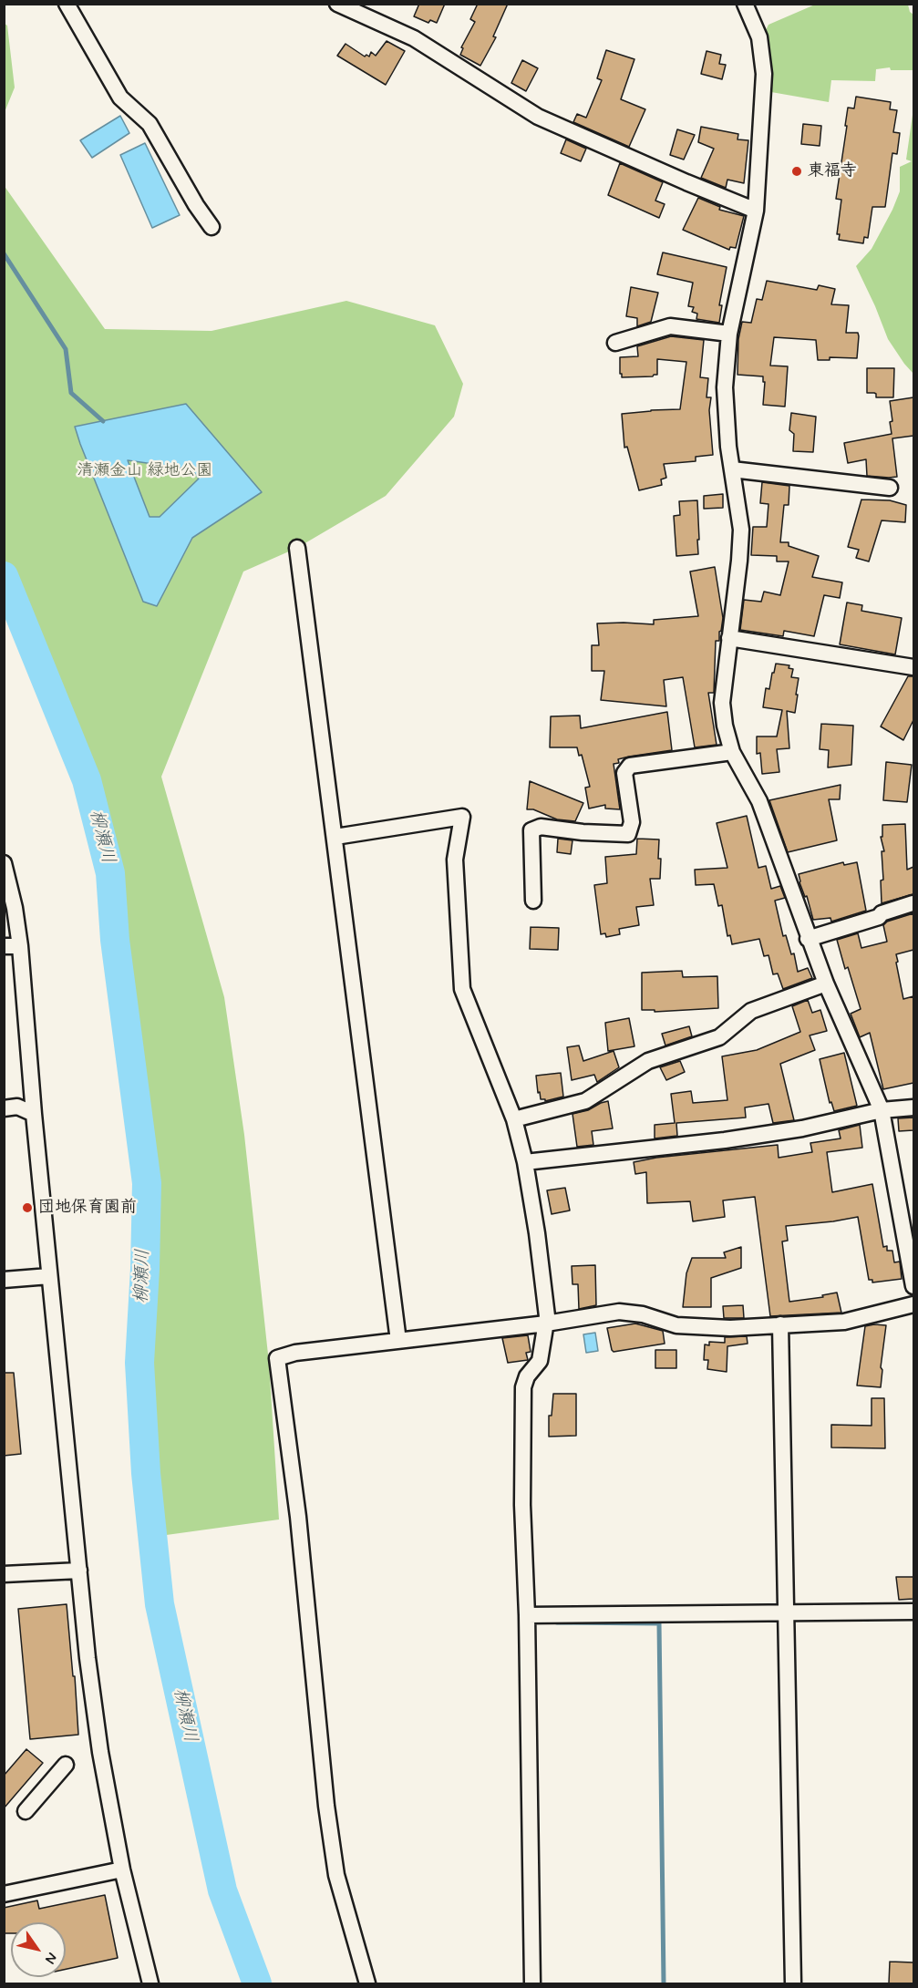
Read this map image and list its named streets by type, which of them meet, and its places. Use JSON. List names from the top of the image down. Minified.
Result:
{"water":["柳瀬川"],"parks":["清瀬金山 緑地公園"],"places":["東福寺","団地保育園前"],"north":"bottom right"}
